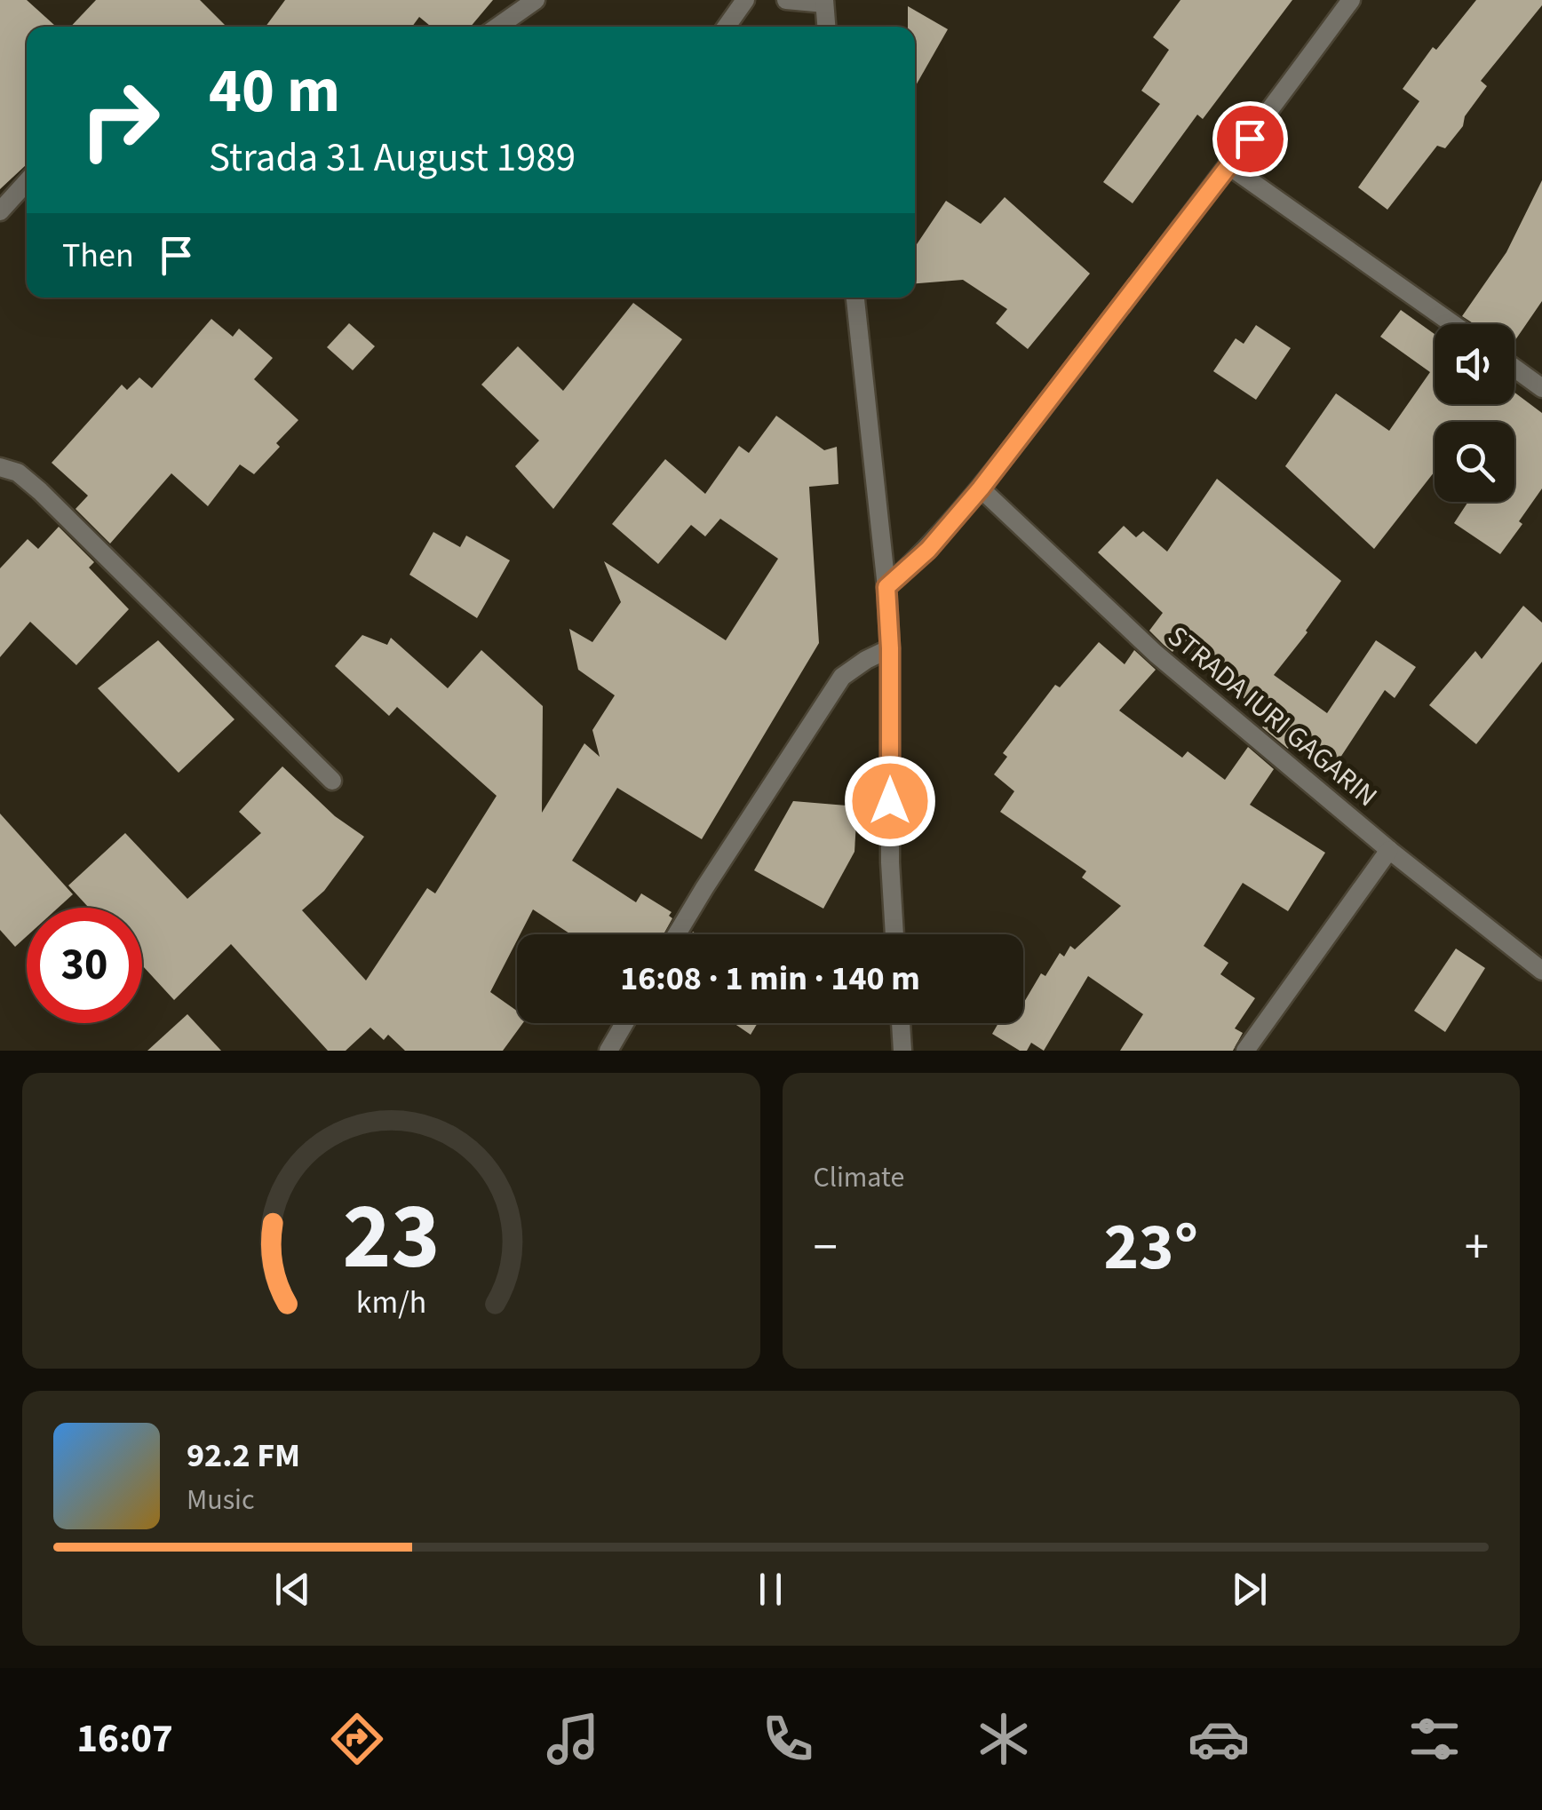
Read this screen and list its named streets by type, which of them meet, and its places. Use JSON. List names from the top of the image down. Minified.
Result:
{"streets":{"street":["STRADA IURI GAGARIN"]},"page":{"turn":["40 m","Strada 31 August 1989"],"then":"Then","limit":"30","trip":"16:08 · 1 min · 140 m","tile":"Climate","heat":["−","23°","+"],"song":["92.2 FM","Music"],"tabs":"16:07","gauge":["23","km/h"]}}
